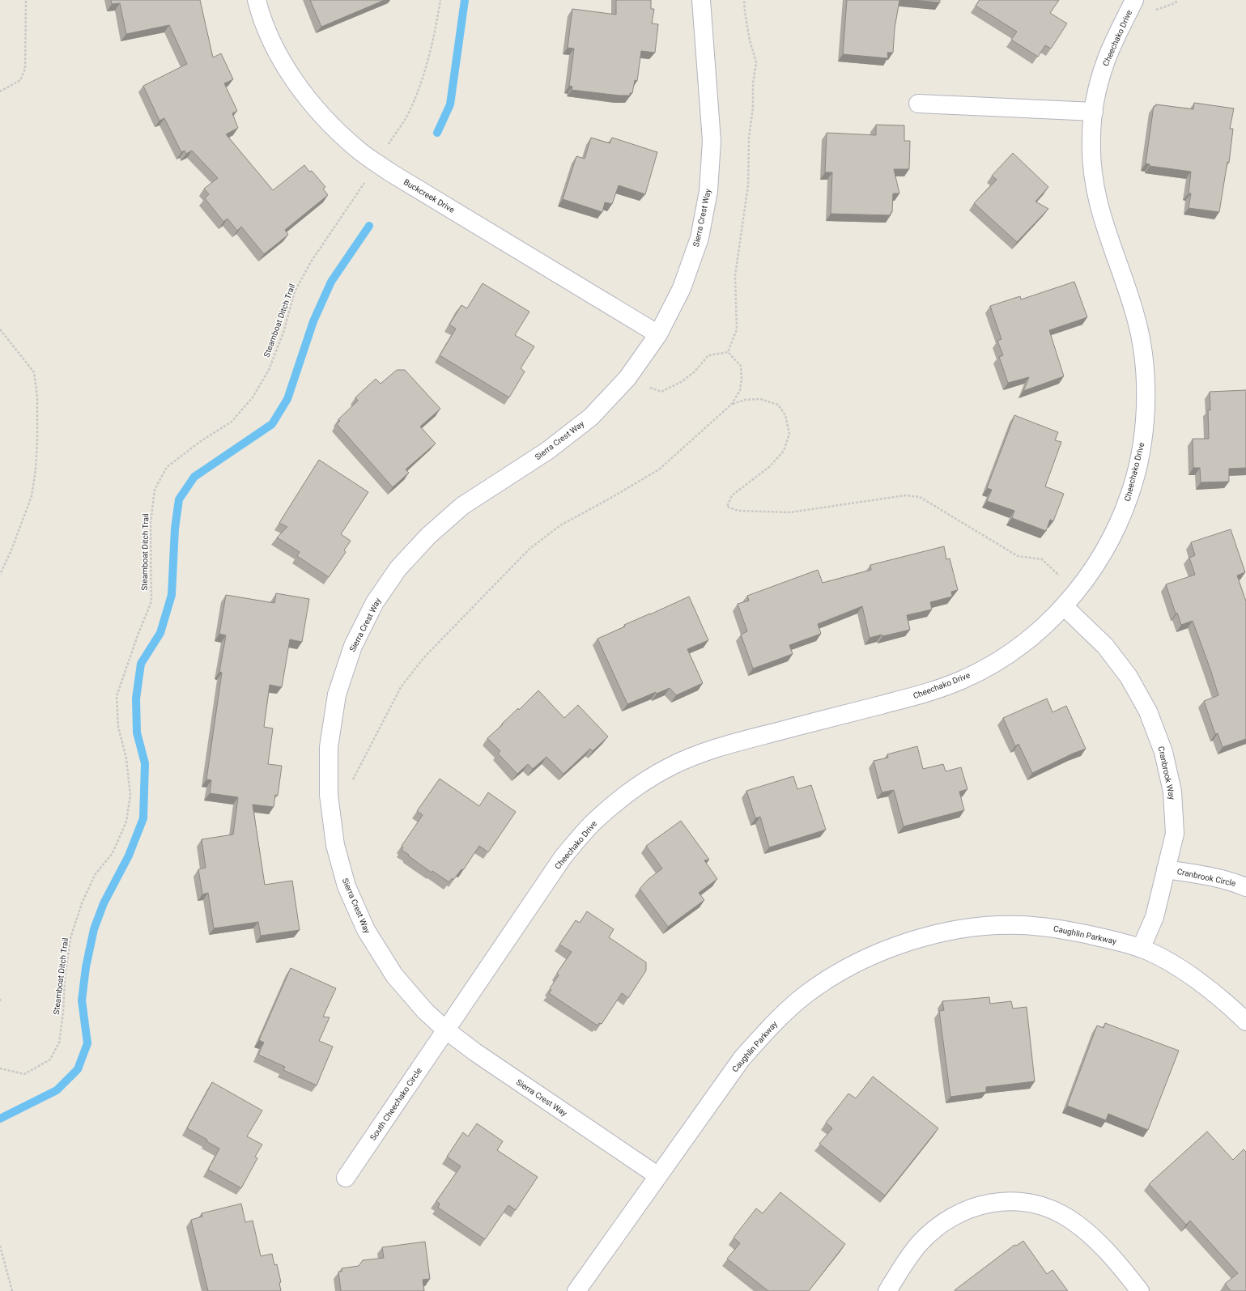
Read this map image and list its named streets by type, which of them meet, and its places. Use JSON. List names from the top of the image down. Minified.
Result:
{"streets":{"street":["Cheechako Drive","Buckcreek Drive","Sierra Crest Way","Cranbrook Way","Cranbrook Circle","Caughlin Parkway","South Cheechako Circle"],"path":["Steamboat Ditch Trail"]},"crossings":[["Cheechako Drive","Sierra Crest Way"],["Cheechako Drive","Cranbrook Way"],["Cheechako Drive","South Cheechako Circle"],["Buckcreek Drive","Sierra Crest Way"],["Buckcreek Drive","Steamboat Ditch Trail"],["Sierra Crest Way","Caughlin Parkway"],["Sierra Crest Way","South Cheechako Circle"],["Cranbrook Way","Cranbrook Circle"],["Cranbrook Way","Caughlin Parkway"]]}
